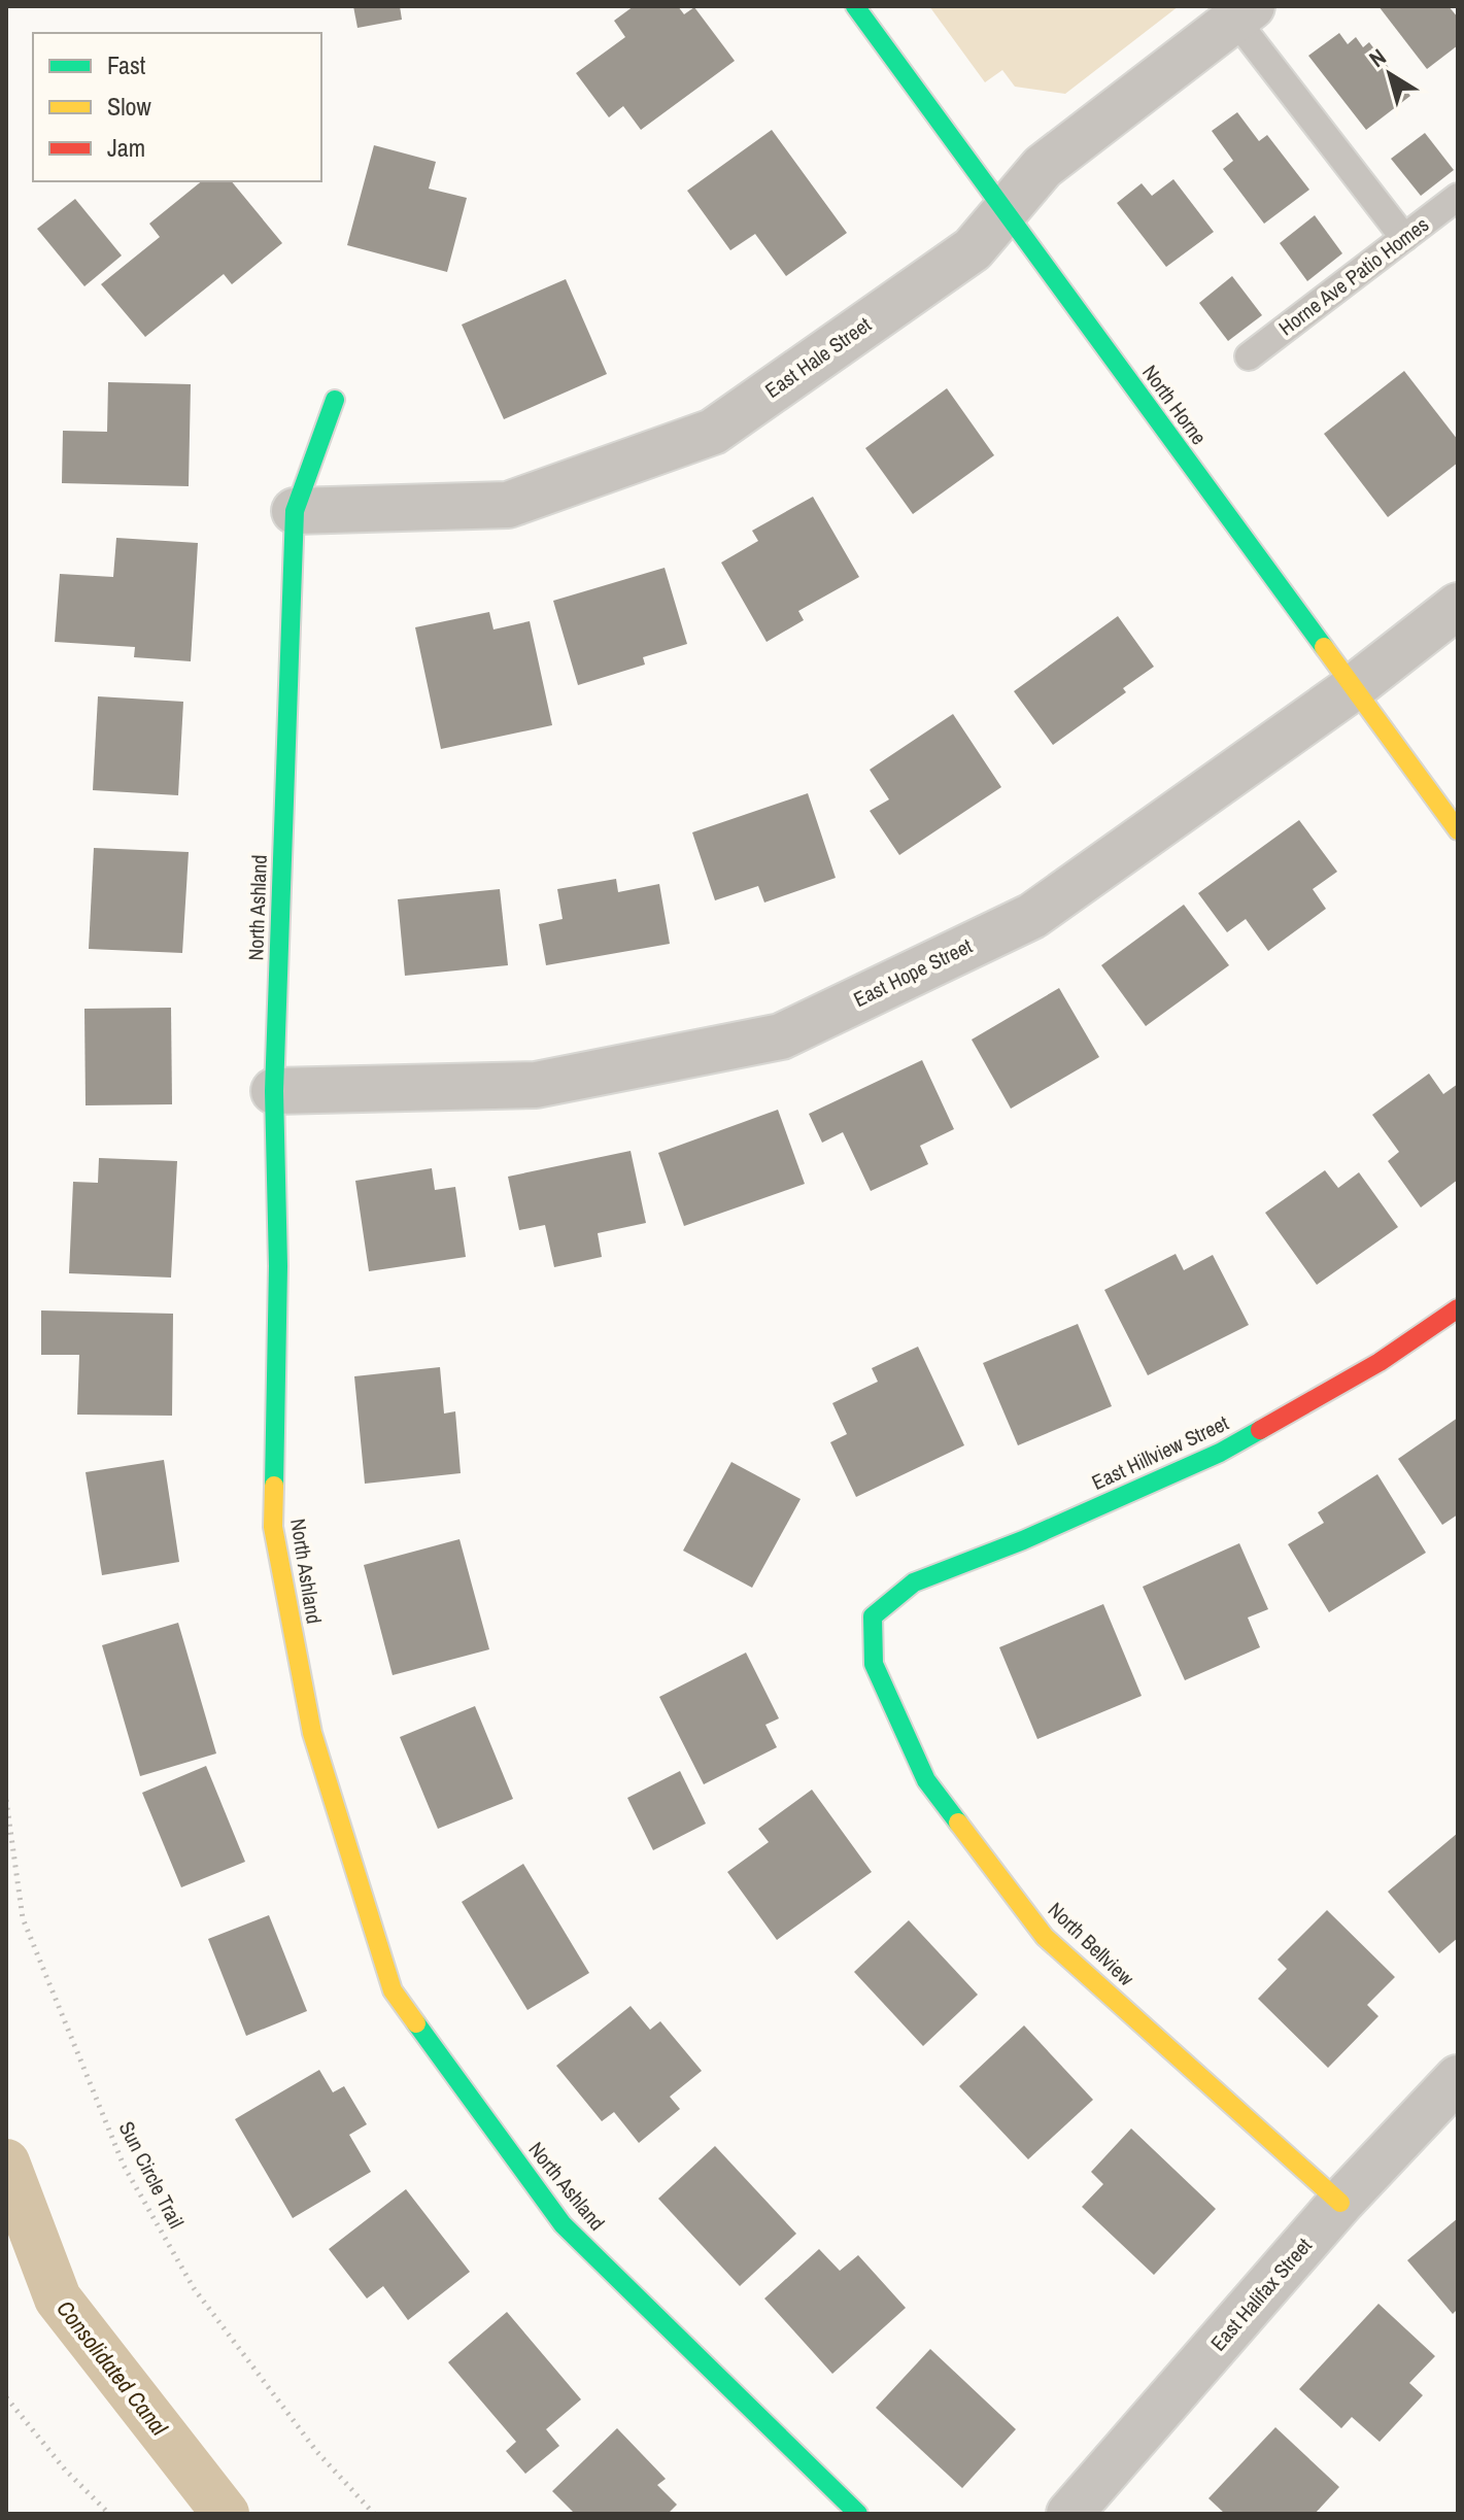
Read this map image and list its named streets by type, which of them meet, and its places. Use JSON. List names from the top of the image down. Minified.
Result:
{"streets":{"street":["East Hale Street","North Horne","North Ashland","East Hope Street","East Hillview Street","North Bellview","East Halifax Street"],"lane":["Horne Ave Patio Homes"],"path":["Sun Circle Trail"]},"crossings":[["East Hale Street","North Horne"],["East Hale Street","North Ashland"],["North Horne","East Hope Street"],["North Ashland","East Hope Street"],["East Hillview Street","North Bellview"],["North Bellview","East Halifax Street"]],"water":["Consolidated Canal"],"legend":["Fast","Slow","Jam"],"north":"top left"}
